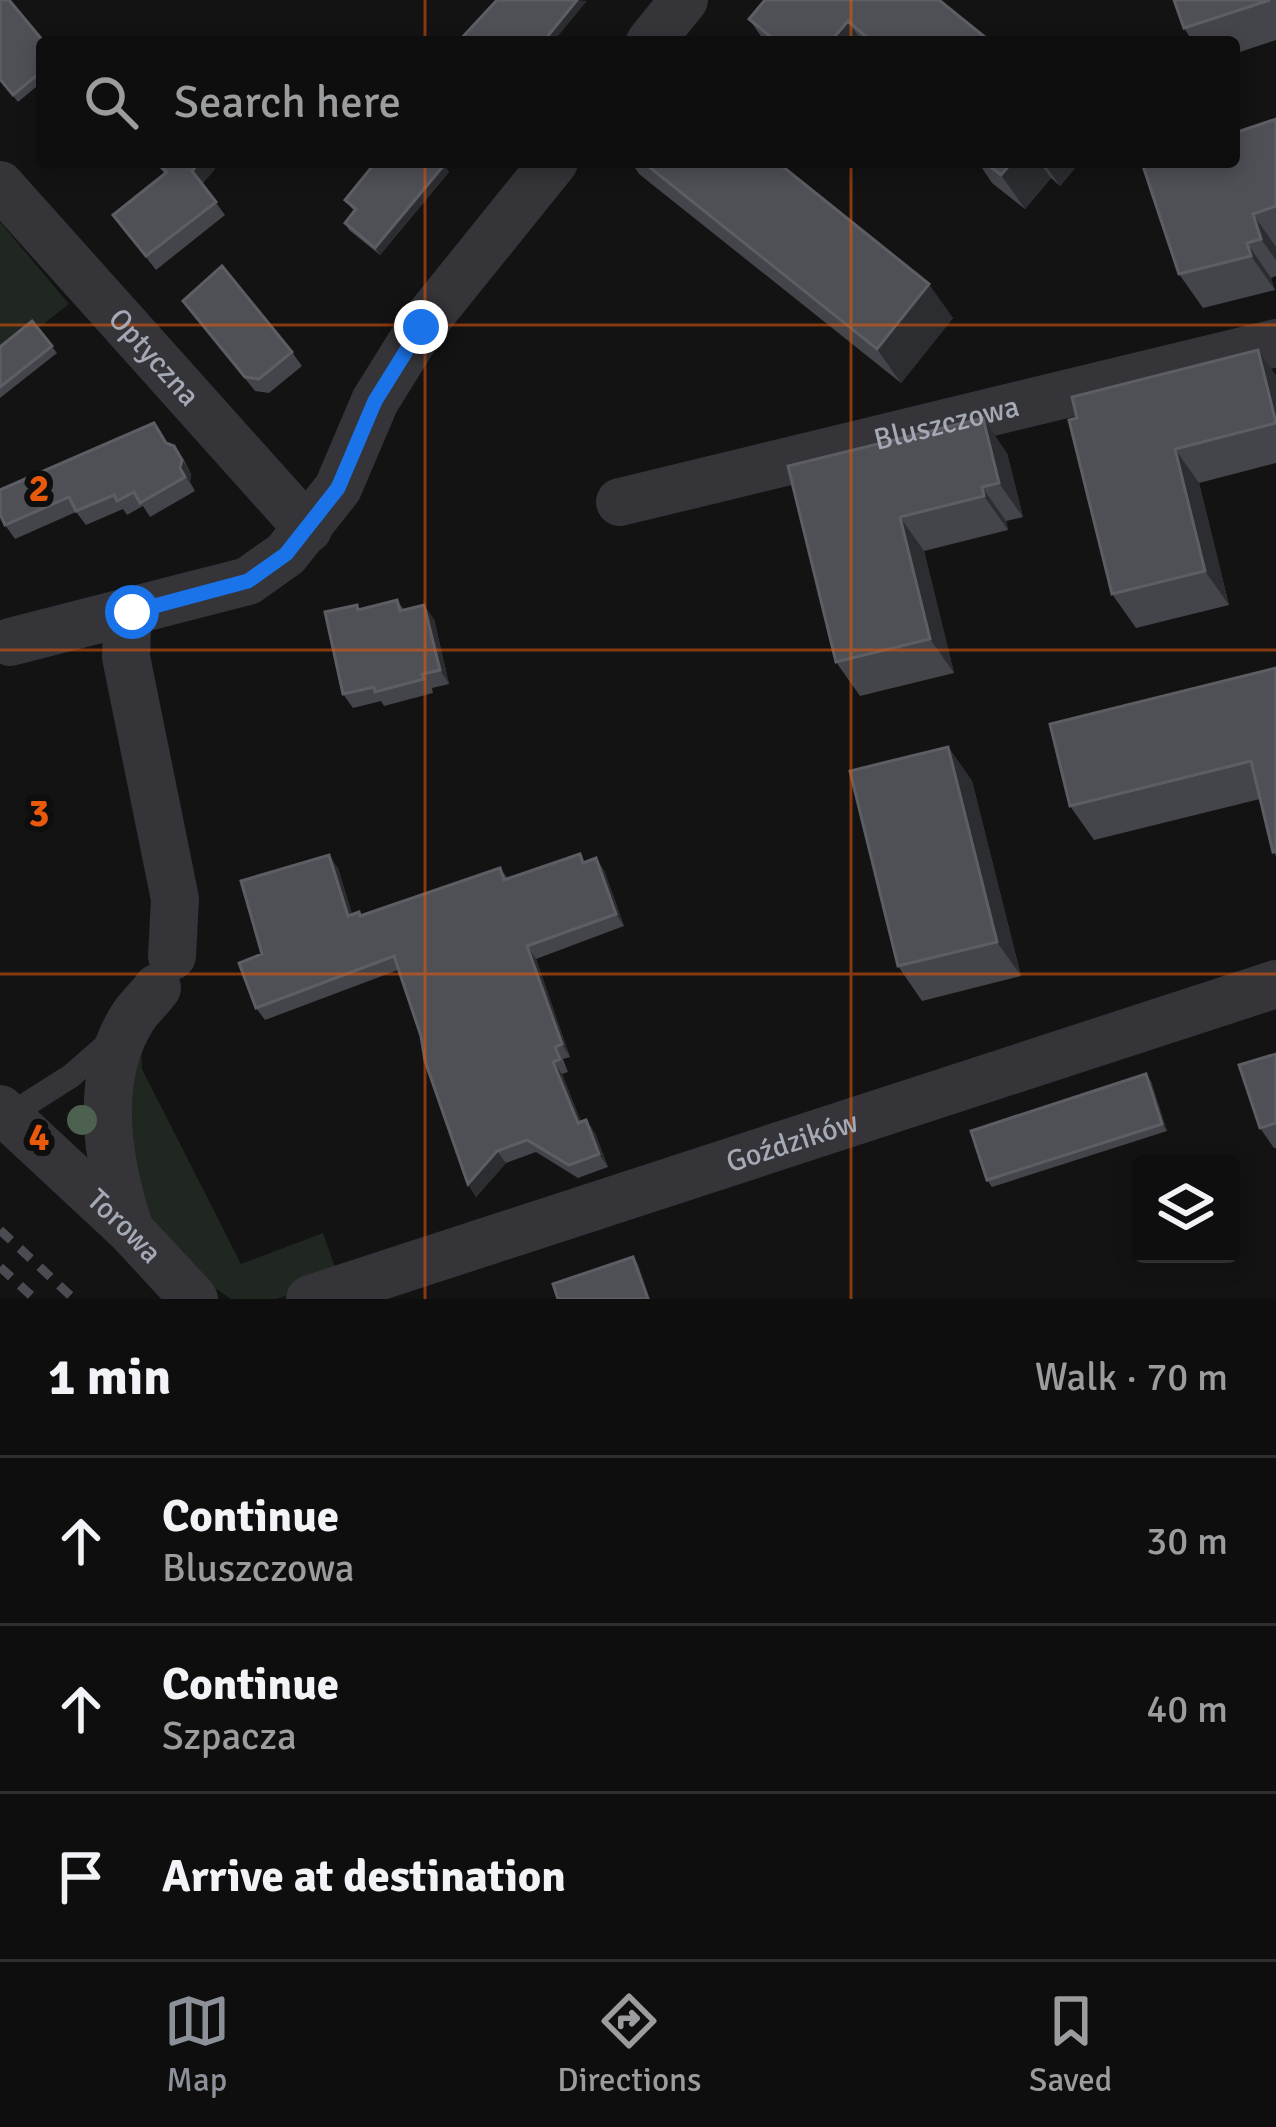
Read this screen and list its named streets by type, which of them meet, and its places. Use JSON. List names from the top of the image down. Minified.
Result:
{"streets":{"street":["Optyczna","Bluszczowa","Goździków","Torowa"]},"page":{"search":"Search here","heading":["1 min","Walk · 70 m"],"list":[["Continue","Bluszczowa","30 m"],["Continue","Szpacza","40 m"],"Arrive at destination"],"nav":["Map","Directions","Saved"]},"grid":{"rows":["2","3","4"]}}
